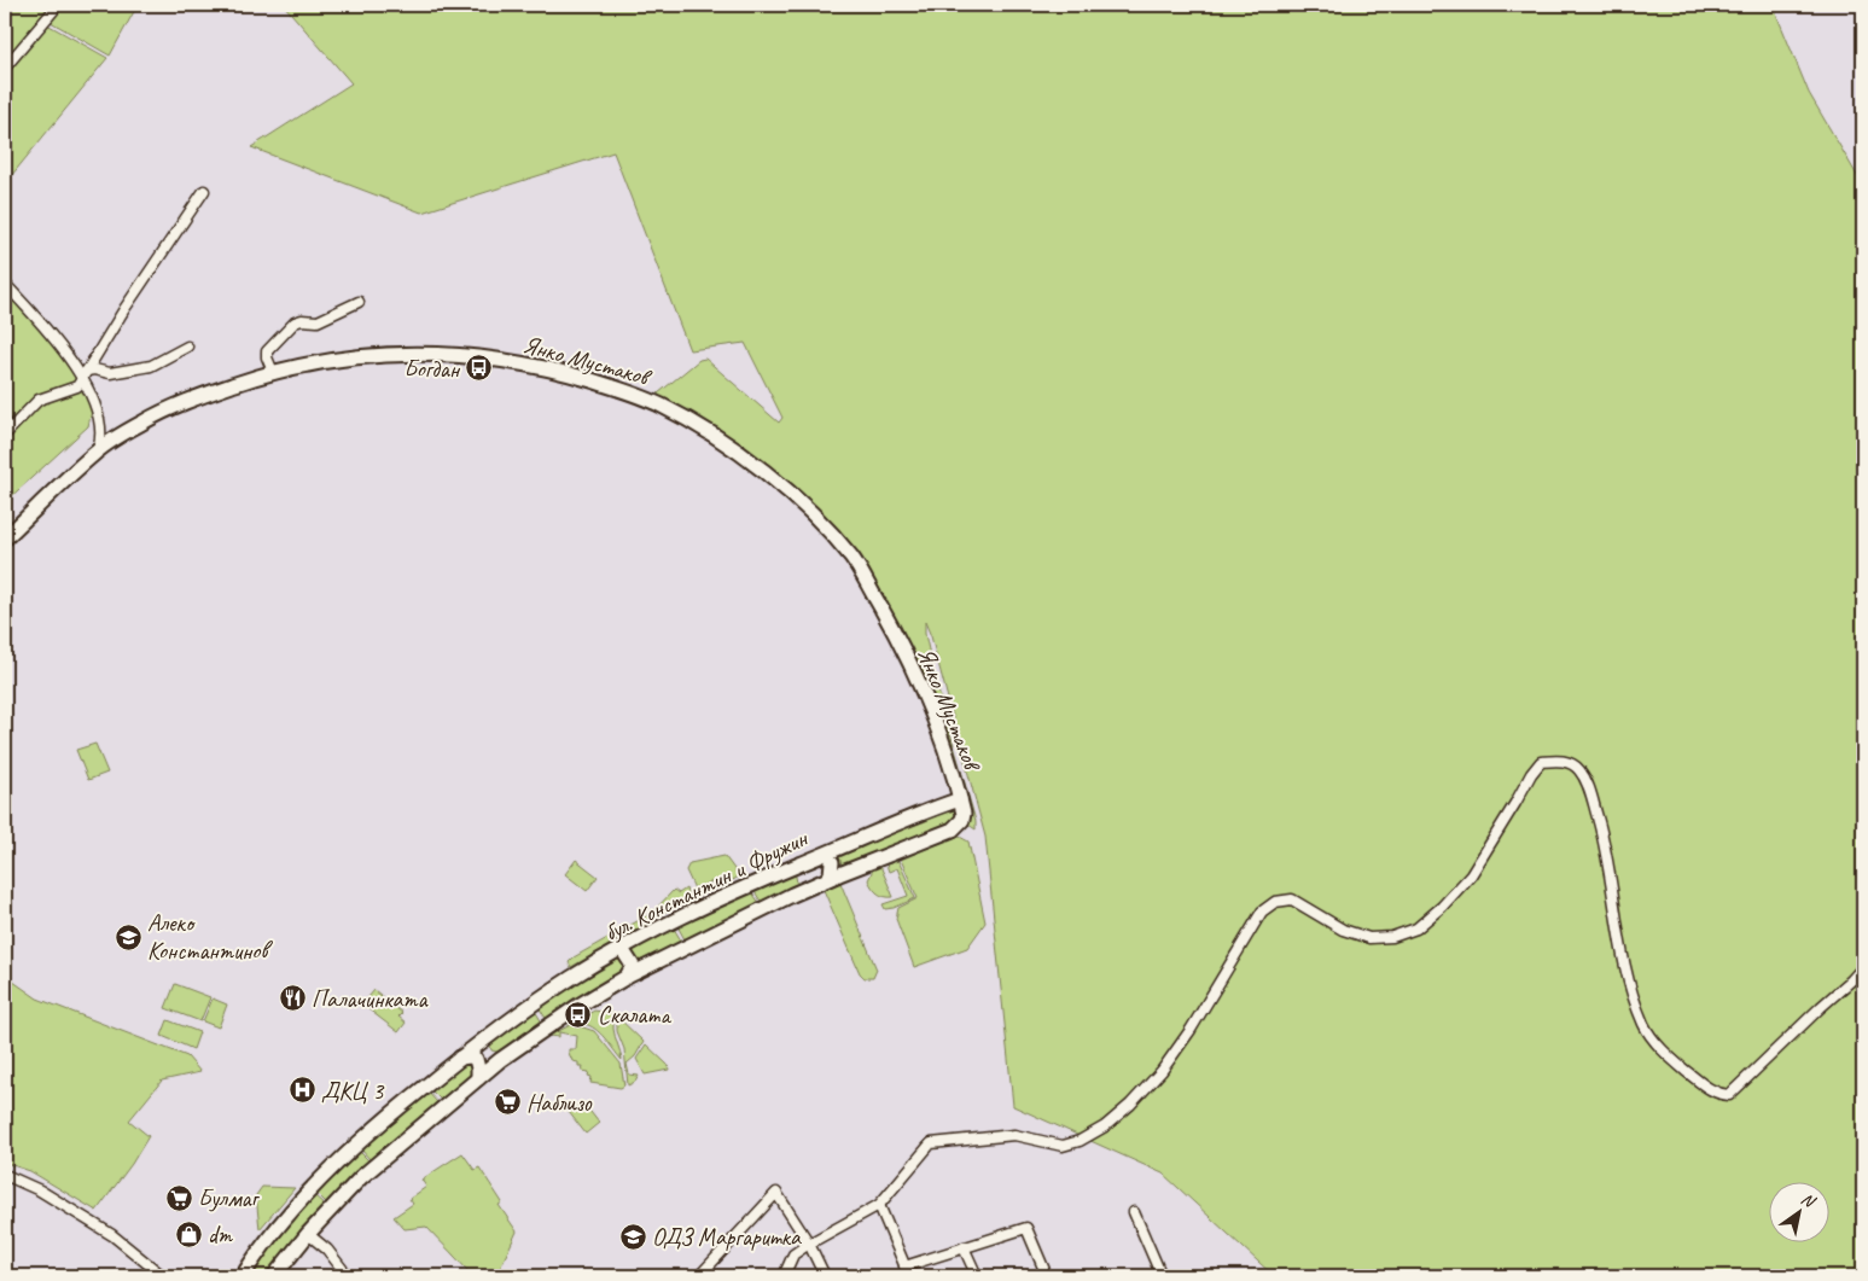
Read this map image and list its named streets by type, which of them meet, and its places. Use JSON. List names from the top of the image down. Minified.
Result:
{"streets":{"street":["Янко Мустаков","бул. Константин и Фружин"]},"crossings":[["Янко Мустаков","бул. Константин и Фружин"]],"places":{"bus stop":["Богдан","Скалата"],"school or university":["Алеко Константинов","ОДЗ Маргаритка"],"restaurant":["Палачинката"],"hospital":["ДКЦ 3"],"supermarket":["Наблизо","Булмаг"],"shop":["dm"]},"north":"top right"}
